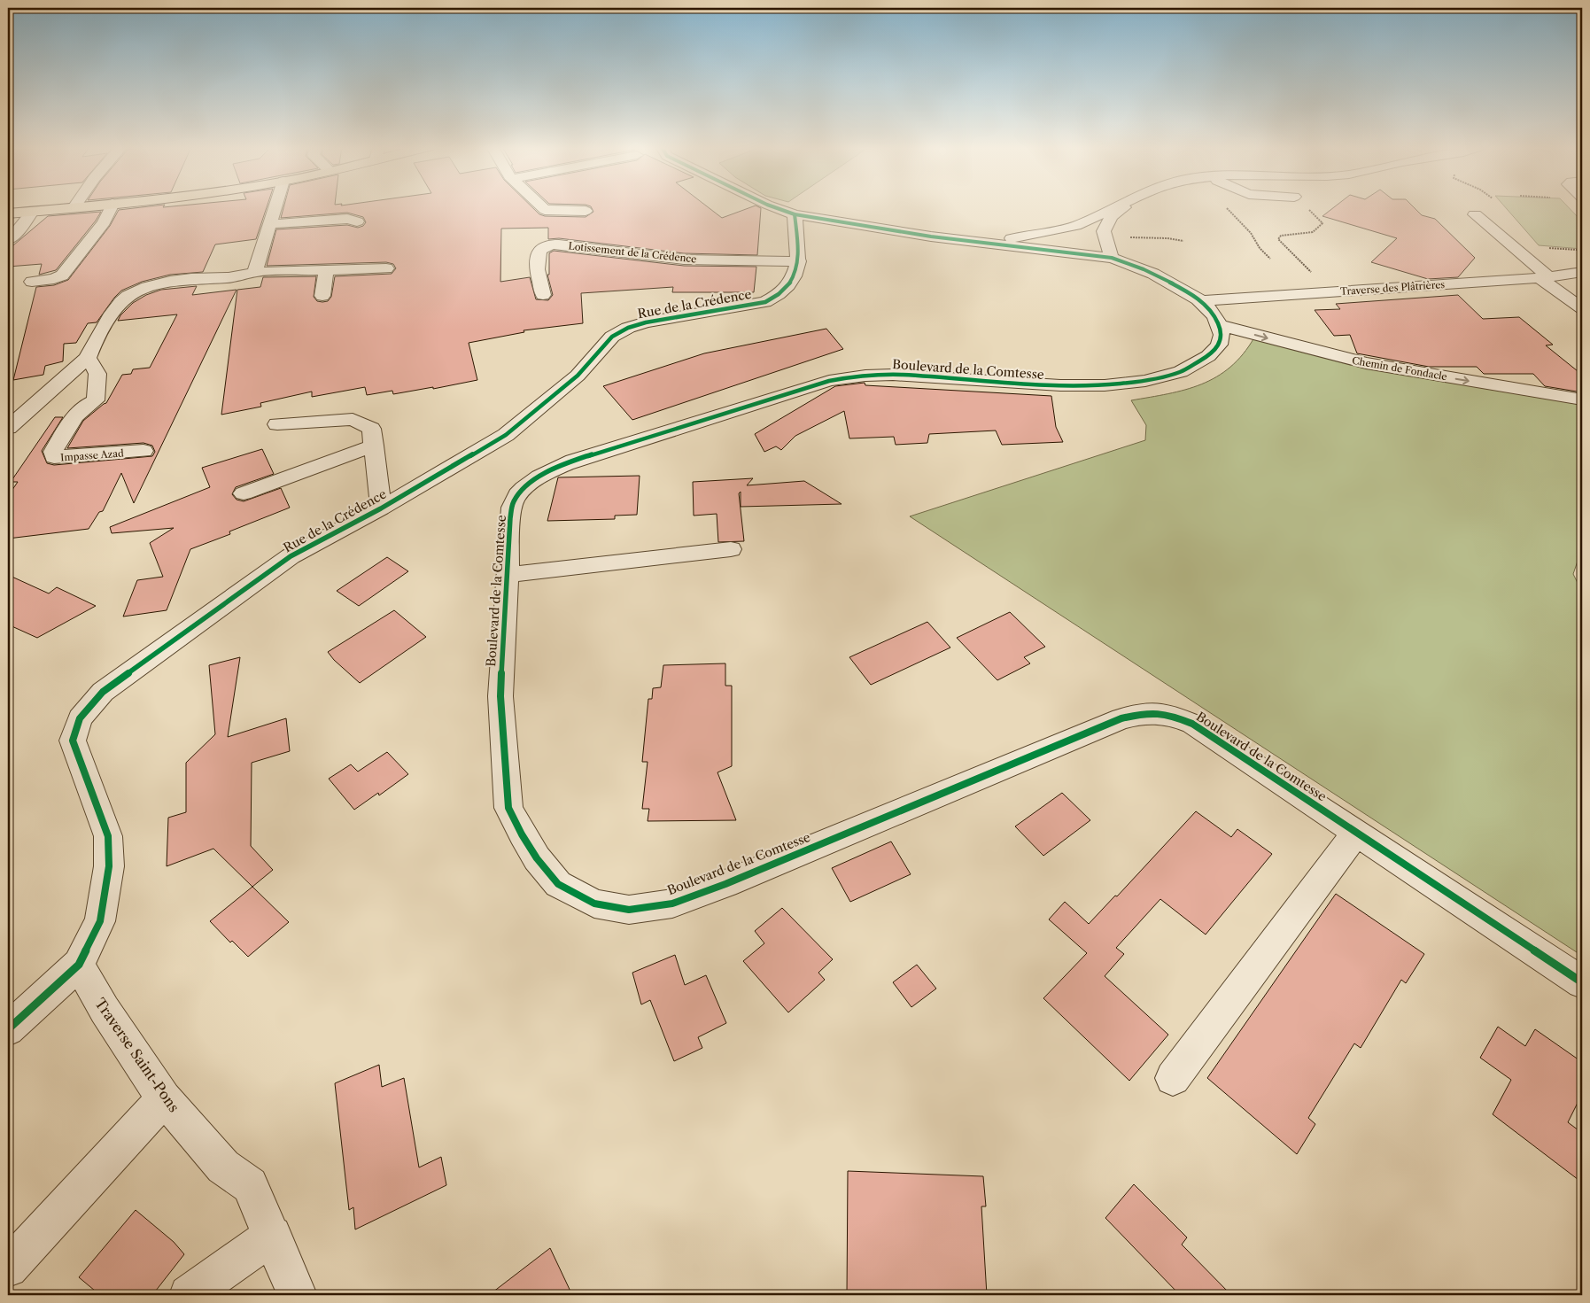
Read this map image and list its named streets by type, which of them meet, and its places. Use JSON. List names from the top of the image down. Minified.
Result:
{"streets":{"street":["Lotissement de la Crédence","Traverse des Plâtrières","Rue de la Crédence","Chemin de Fondacle","Boulevard de la Comtesse","Impasse Azad","Traverse Saint-Pons"]},"crossings":[["Lotissement de la Crédence","Rue de la Crédence"],["Rue de la Crédence","Traverse Saint-Pons"],["Chemin de Fondacle","Boulevard de la Comtesse"]],"one_way":["Chemin de Fondacle"]}
